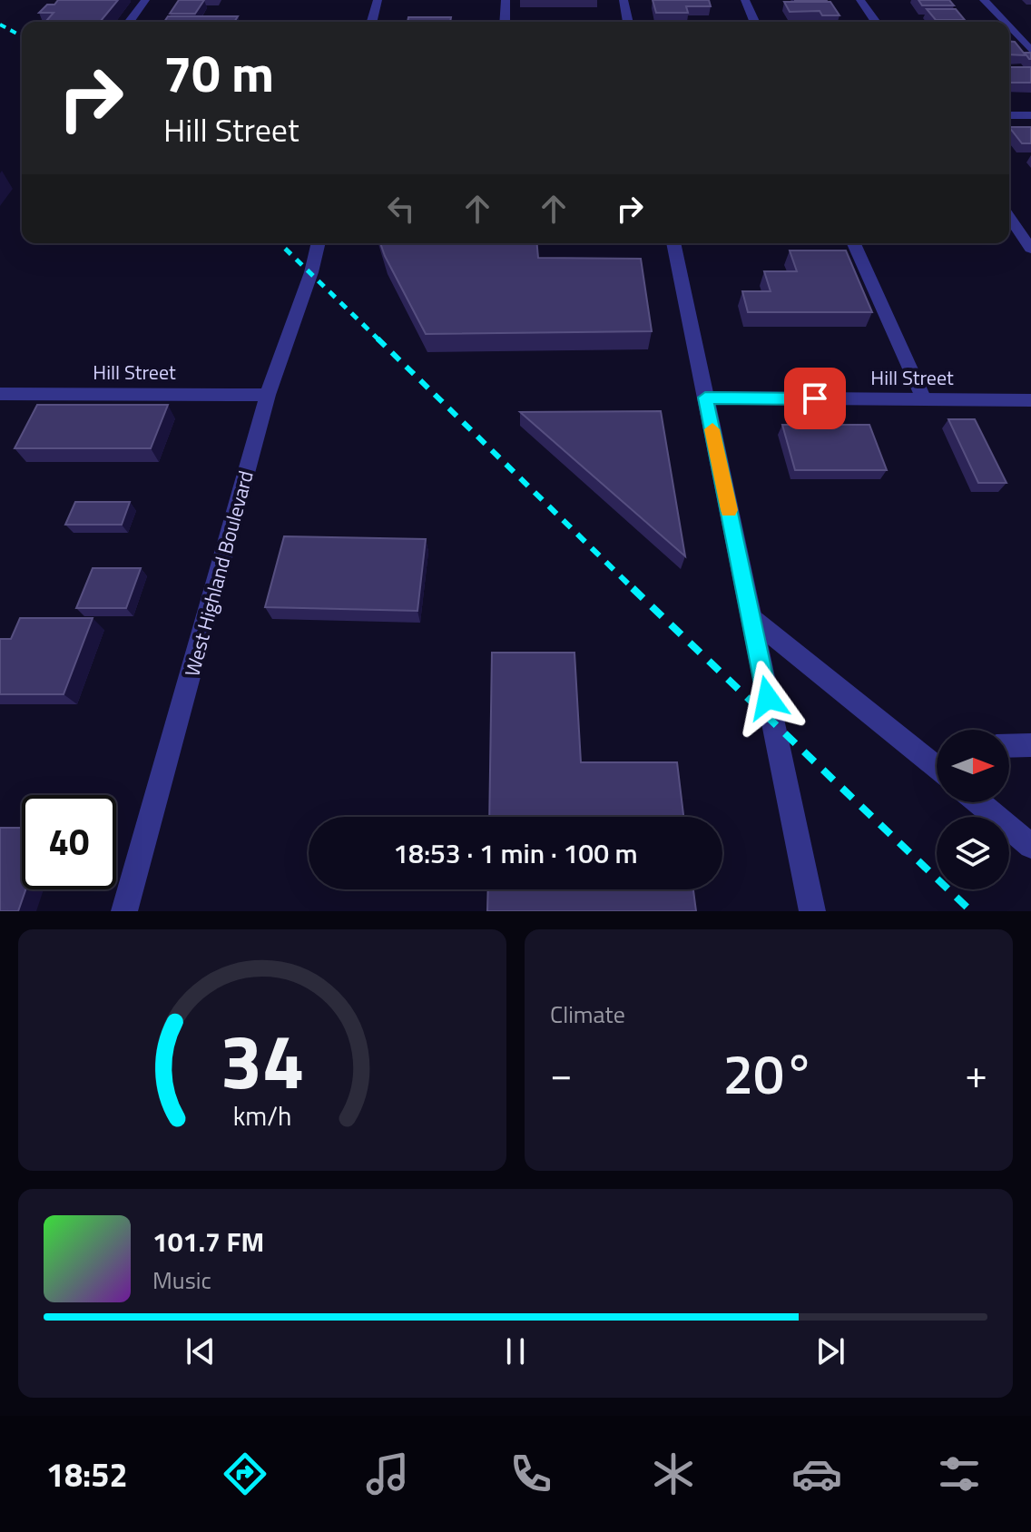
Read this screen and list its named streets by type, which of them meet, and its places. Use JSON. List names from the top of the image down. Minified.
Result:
{"streets":{"street":["Hill Street","West Highland Boulevard"]},"crossings":[["Hill Street","West Highland Boulevard"]],"north":"right","page":{"turn":["70 m","Hill Street"],"limit":"40","trip":"18:53 · 1 min · 100 m","tile":"Climate","heat":["−","20°","+"],"song":["101.7 FM","Music"],"tabs":"18:52","gauge":["34","km/h"]}}
